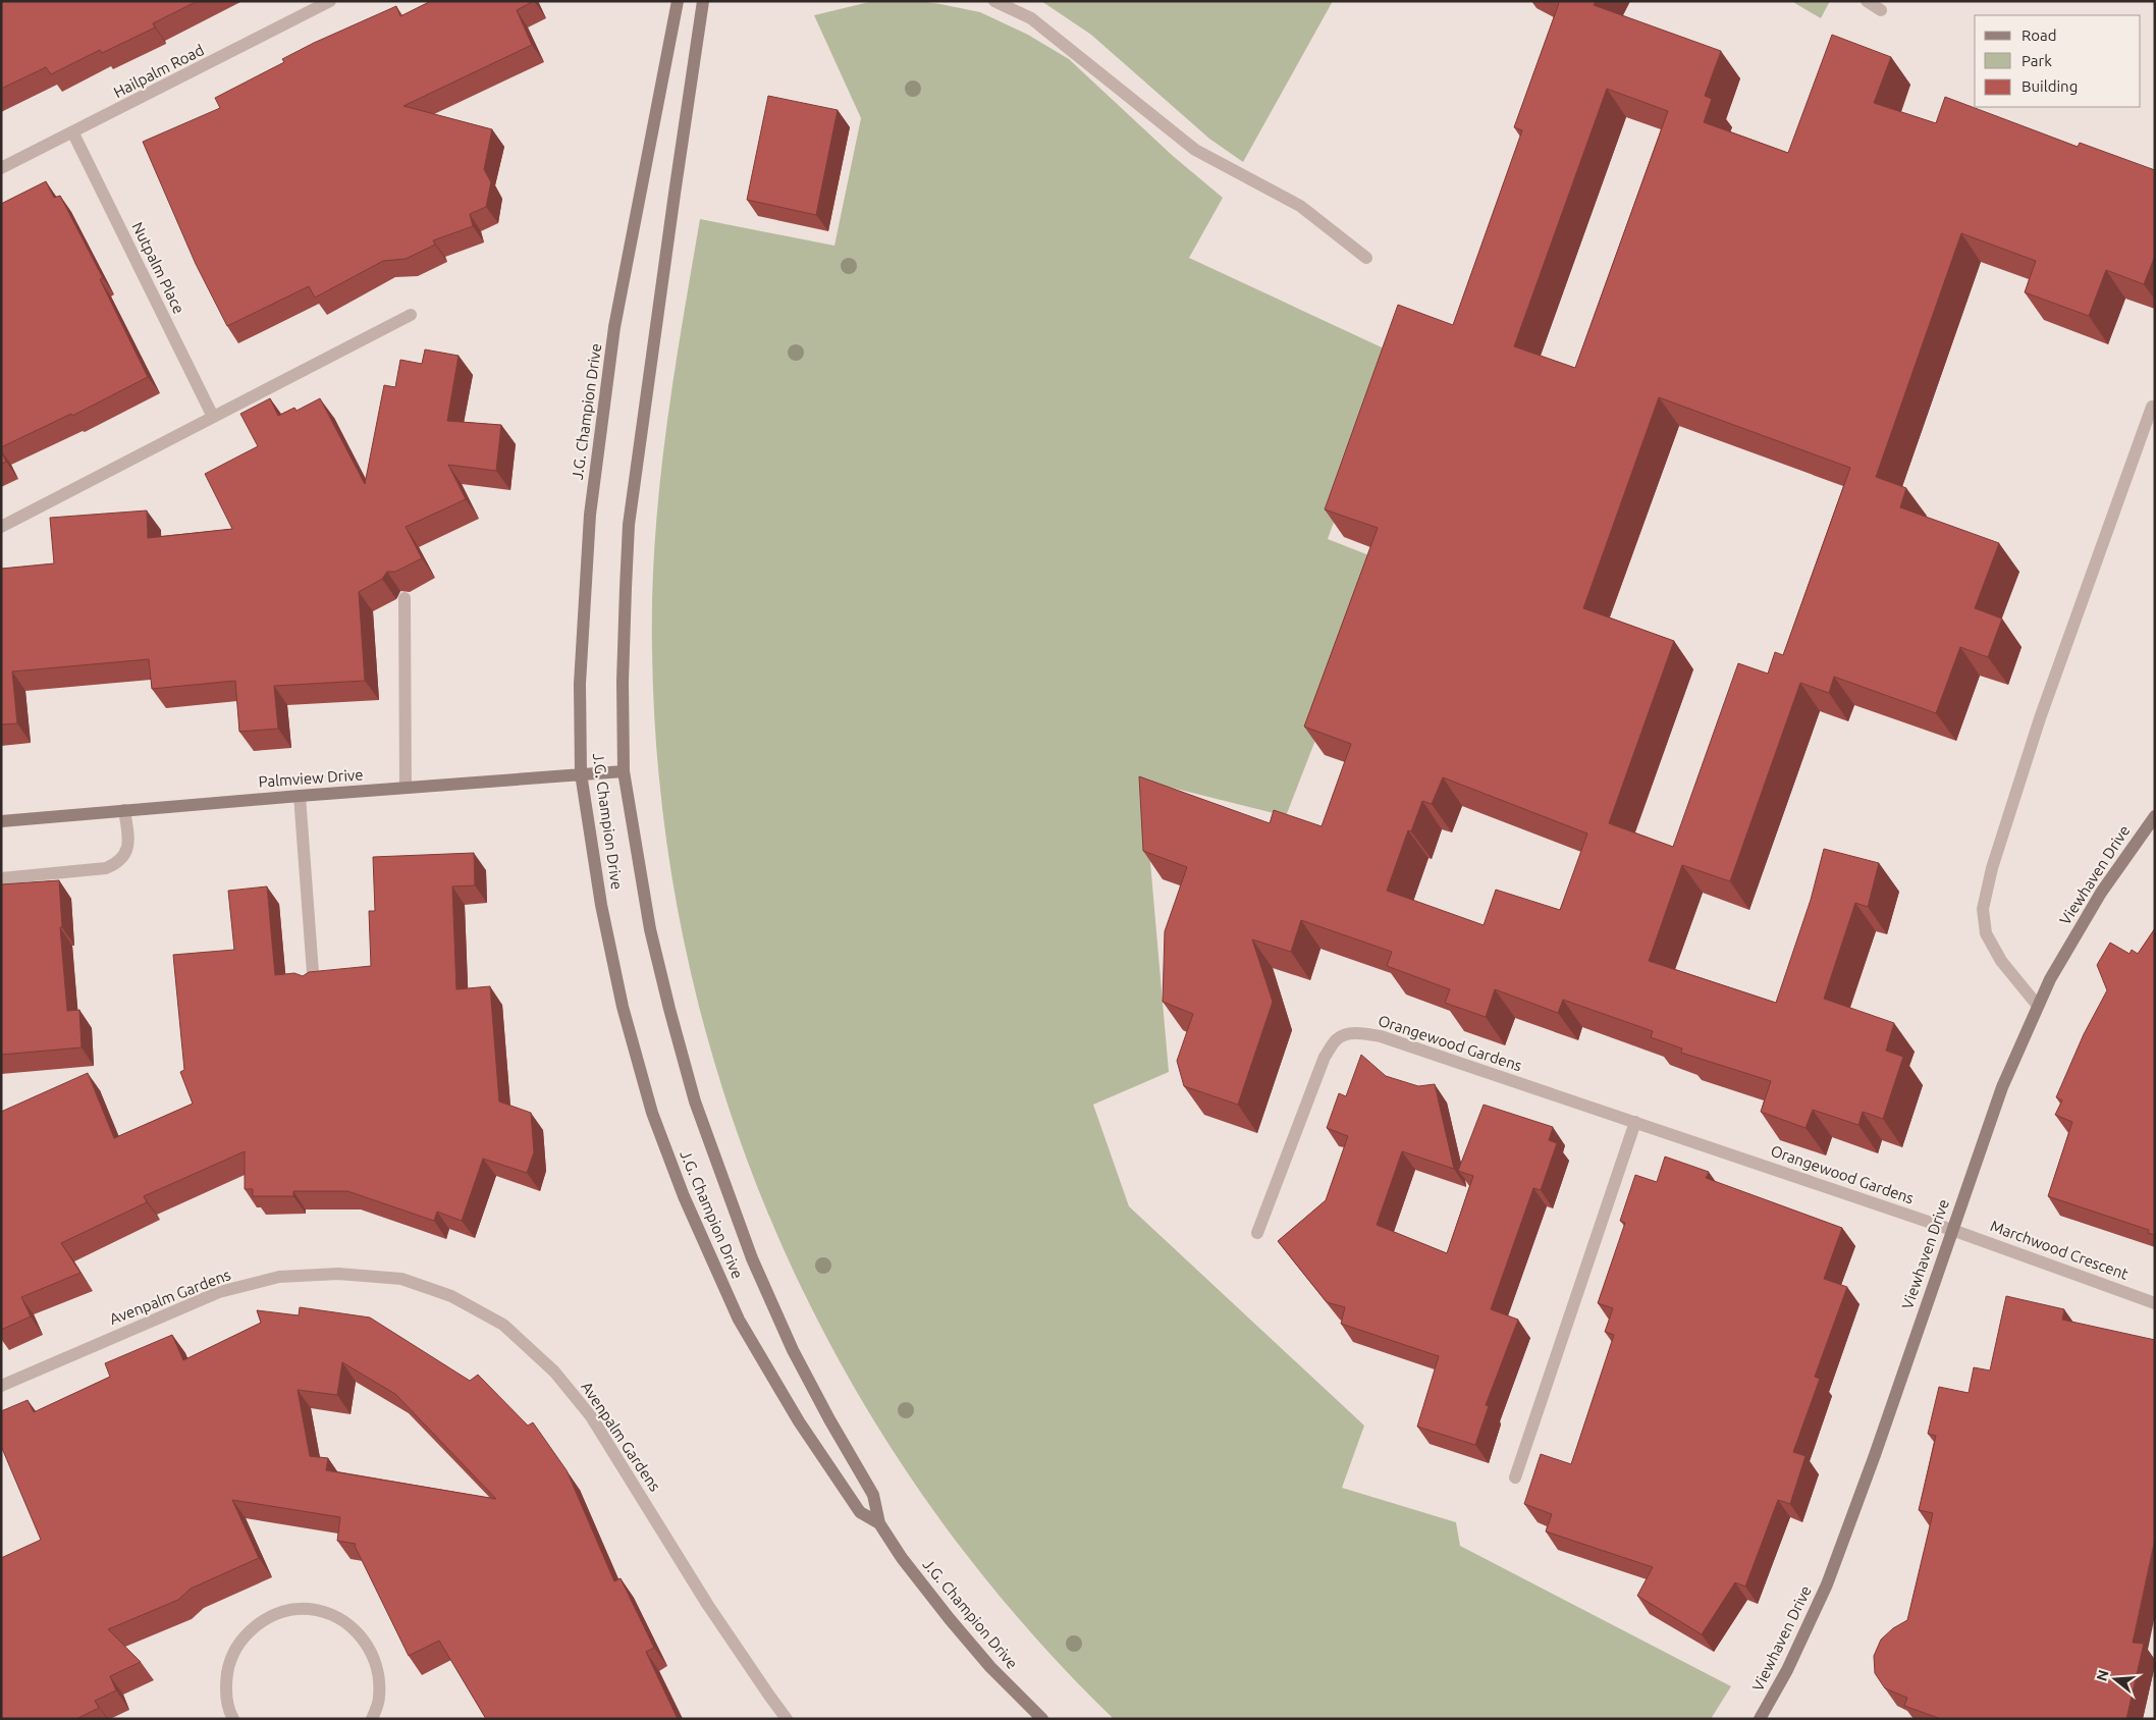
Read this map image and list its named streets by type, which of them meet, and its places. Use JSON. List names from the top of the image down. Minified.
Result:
{"streets":{"main road":["J.G. Champion Drive","Palmview Drive","Viewhaven Drive"],"street":["Hailpalm Road","Nutpalm Place","Orangewood Gardens","Marchwood Crescent","Avenpalm Gardens"]},"crossings":[["Hailpalm Road","Nutpalm Place"],["J.G. Champion Drive","Palmview Drive"],["Viewhaven Drive","Orangewood Gardens"],["Viewhaven Drive","Marchwood Crescent"],["Orangewood Gardens","Marchwood Crescent"]],"legend":["Road","Park","Building"],"north":"left"}
